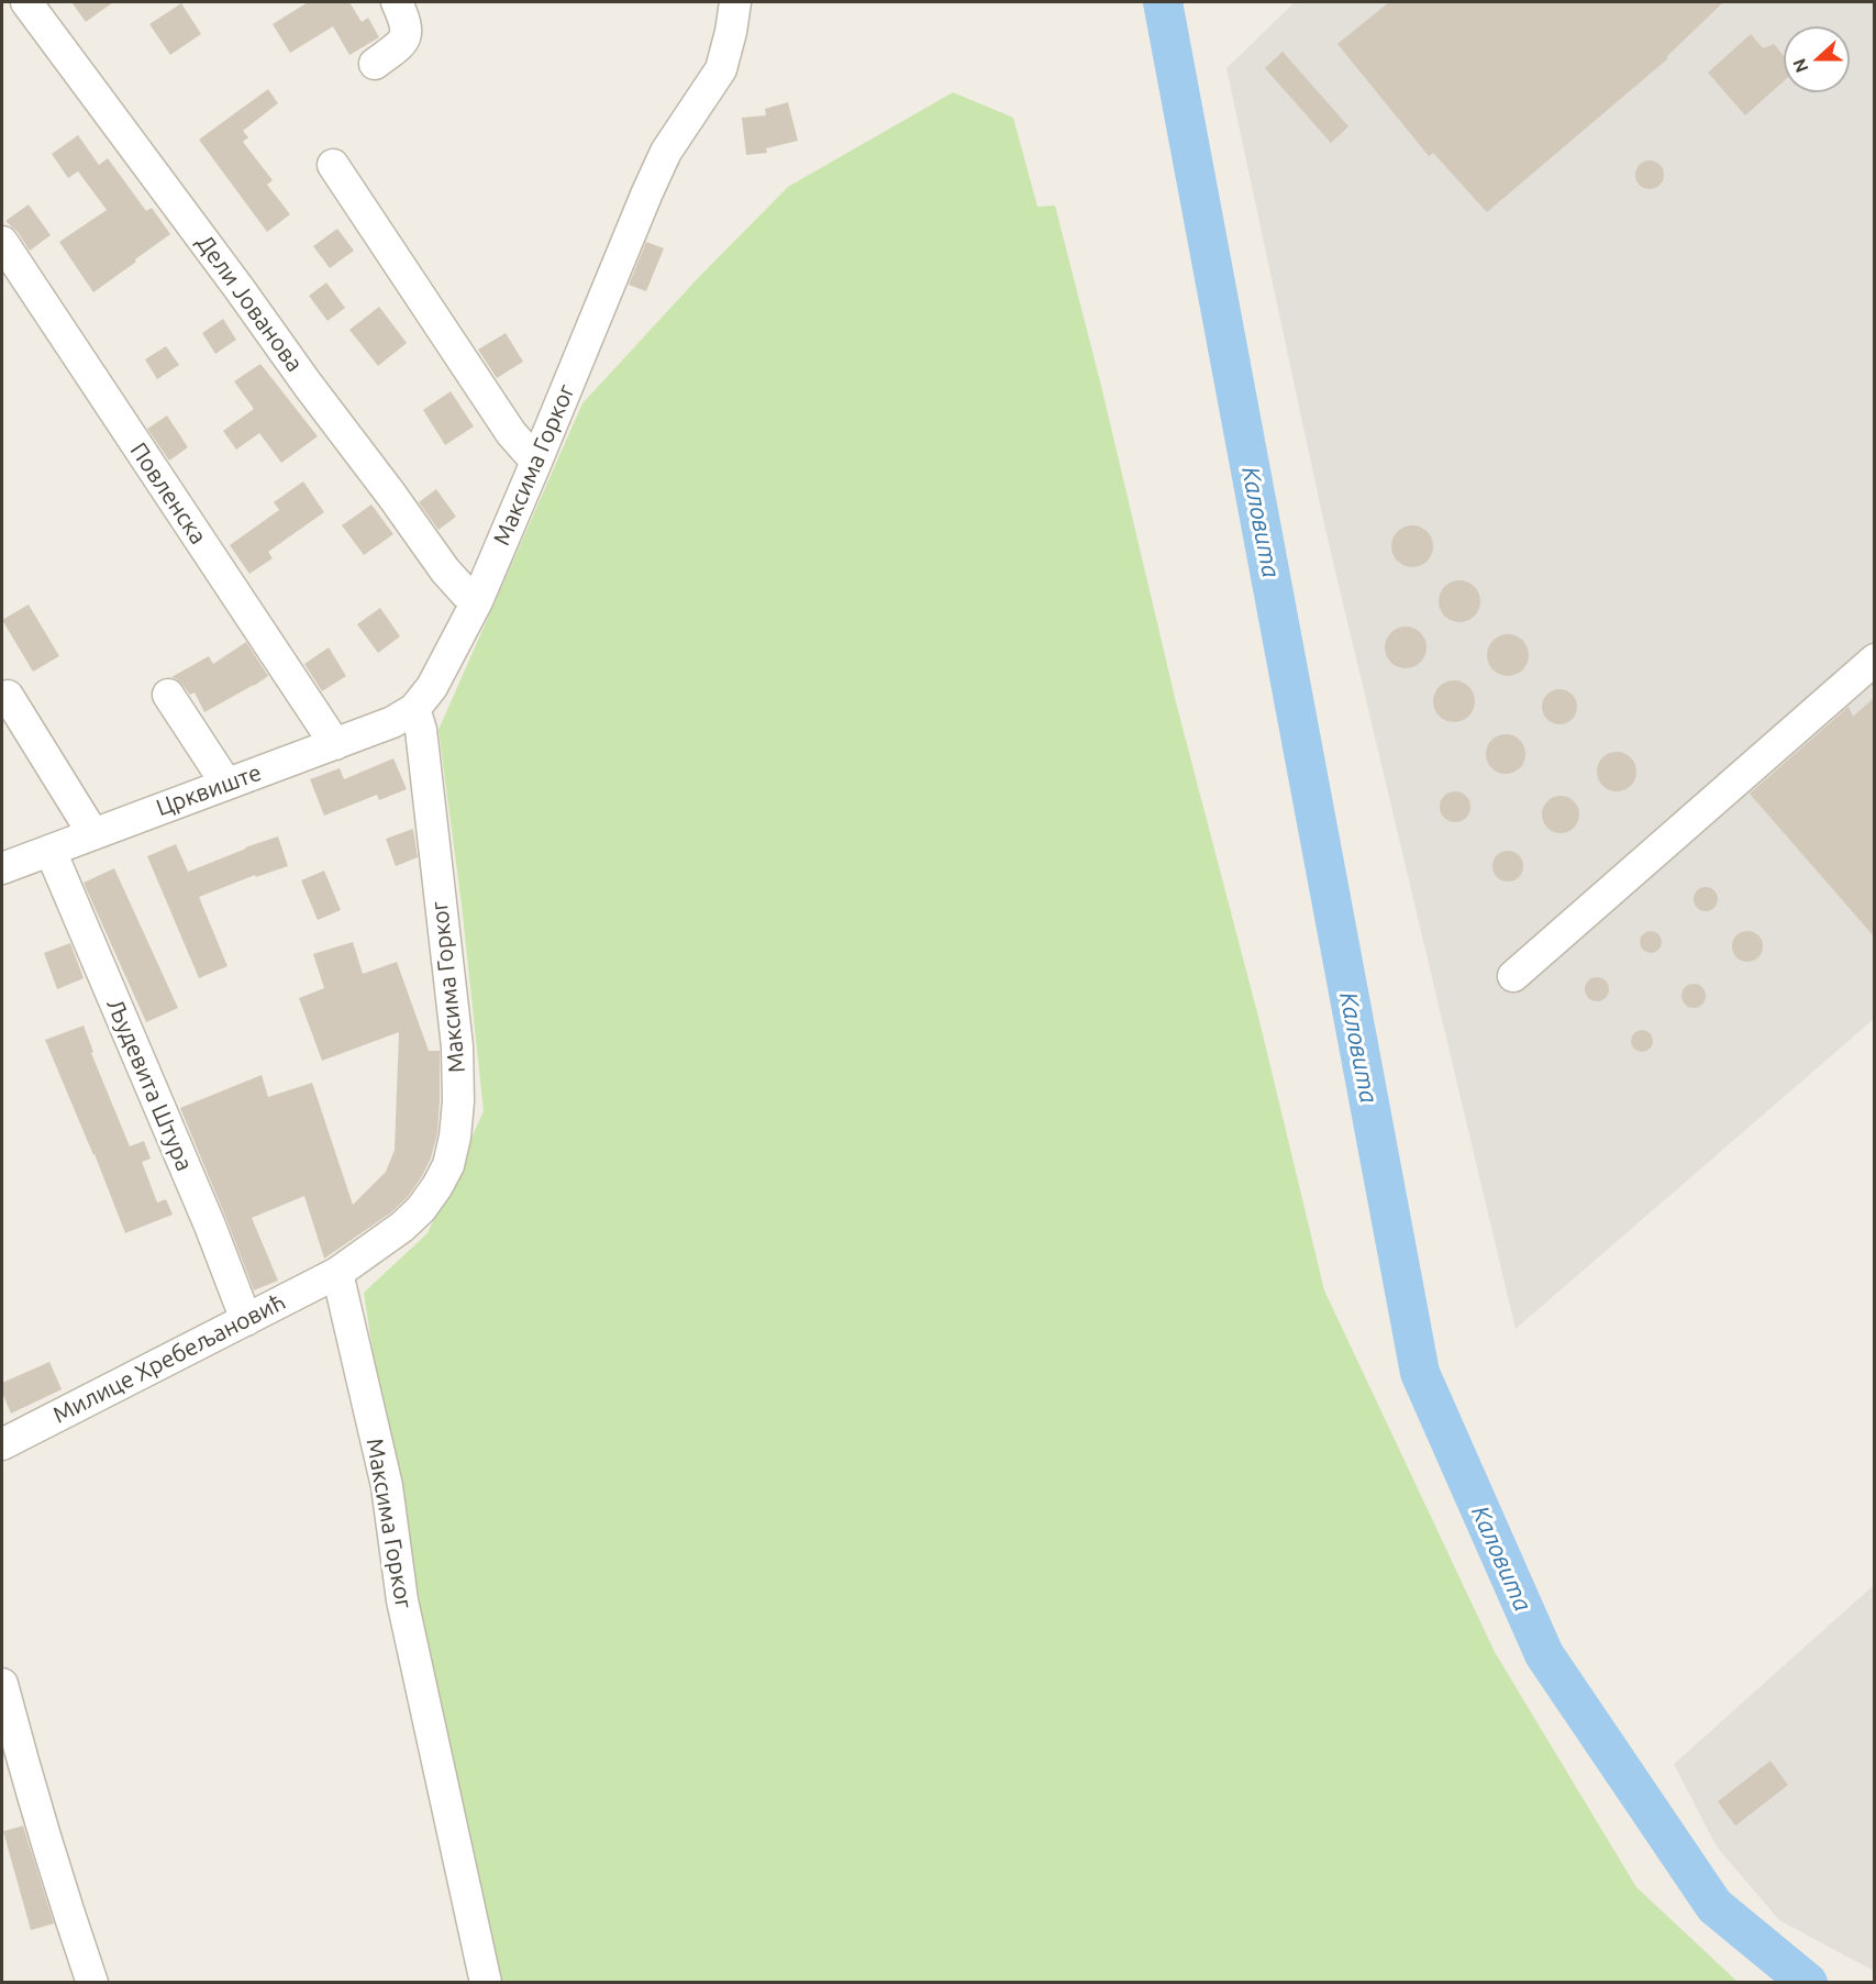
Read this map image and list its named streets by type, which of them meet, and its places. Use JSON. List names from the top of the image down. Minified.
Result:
{"streets":{"street":["Дели Јованова","Максима Горког","Повленска","Црквиште","Људевита Штура","Милице Хребељановић"]},"crossings":[["Дели Јованова","Максима Горког"],["Максима Горког","Црквиште"],["Максима Горког","Милице Хребељановић"],["Повленска","Црквиште"],["Црквиште","Људевита Штура"],["Људевита Штура","Милице Хребељановић"]],"water":["Каловита"],"north":"left"}
